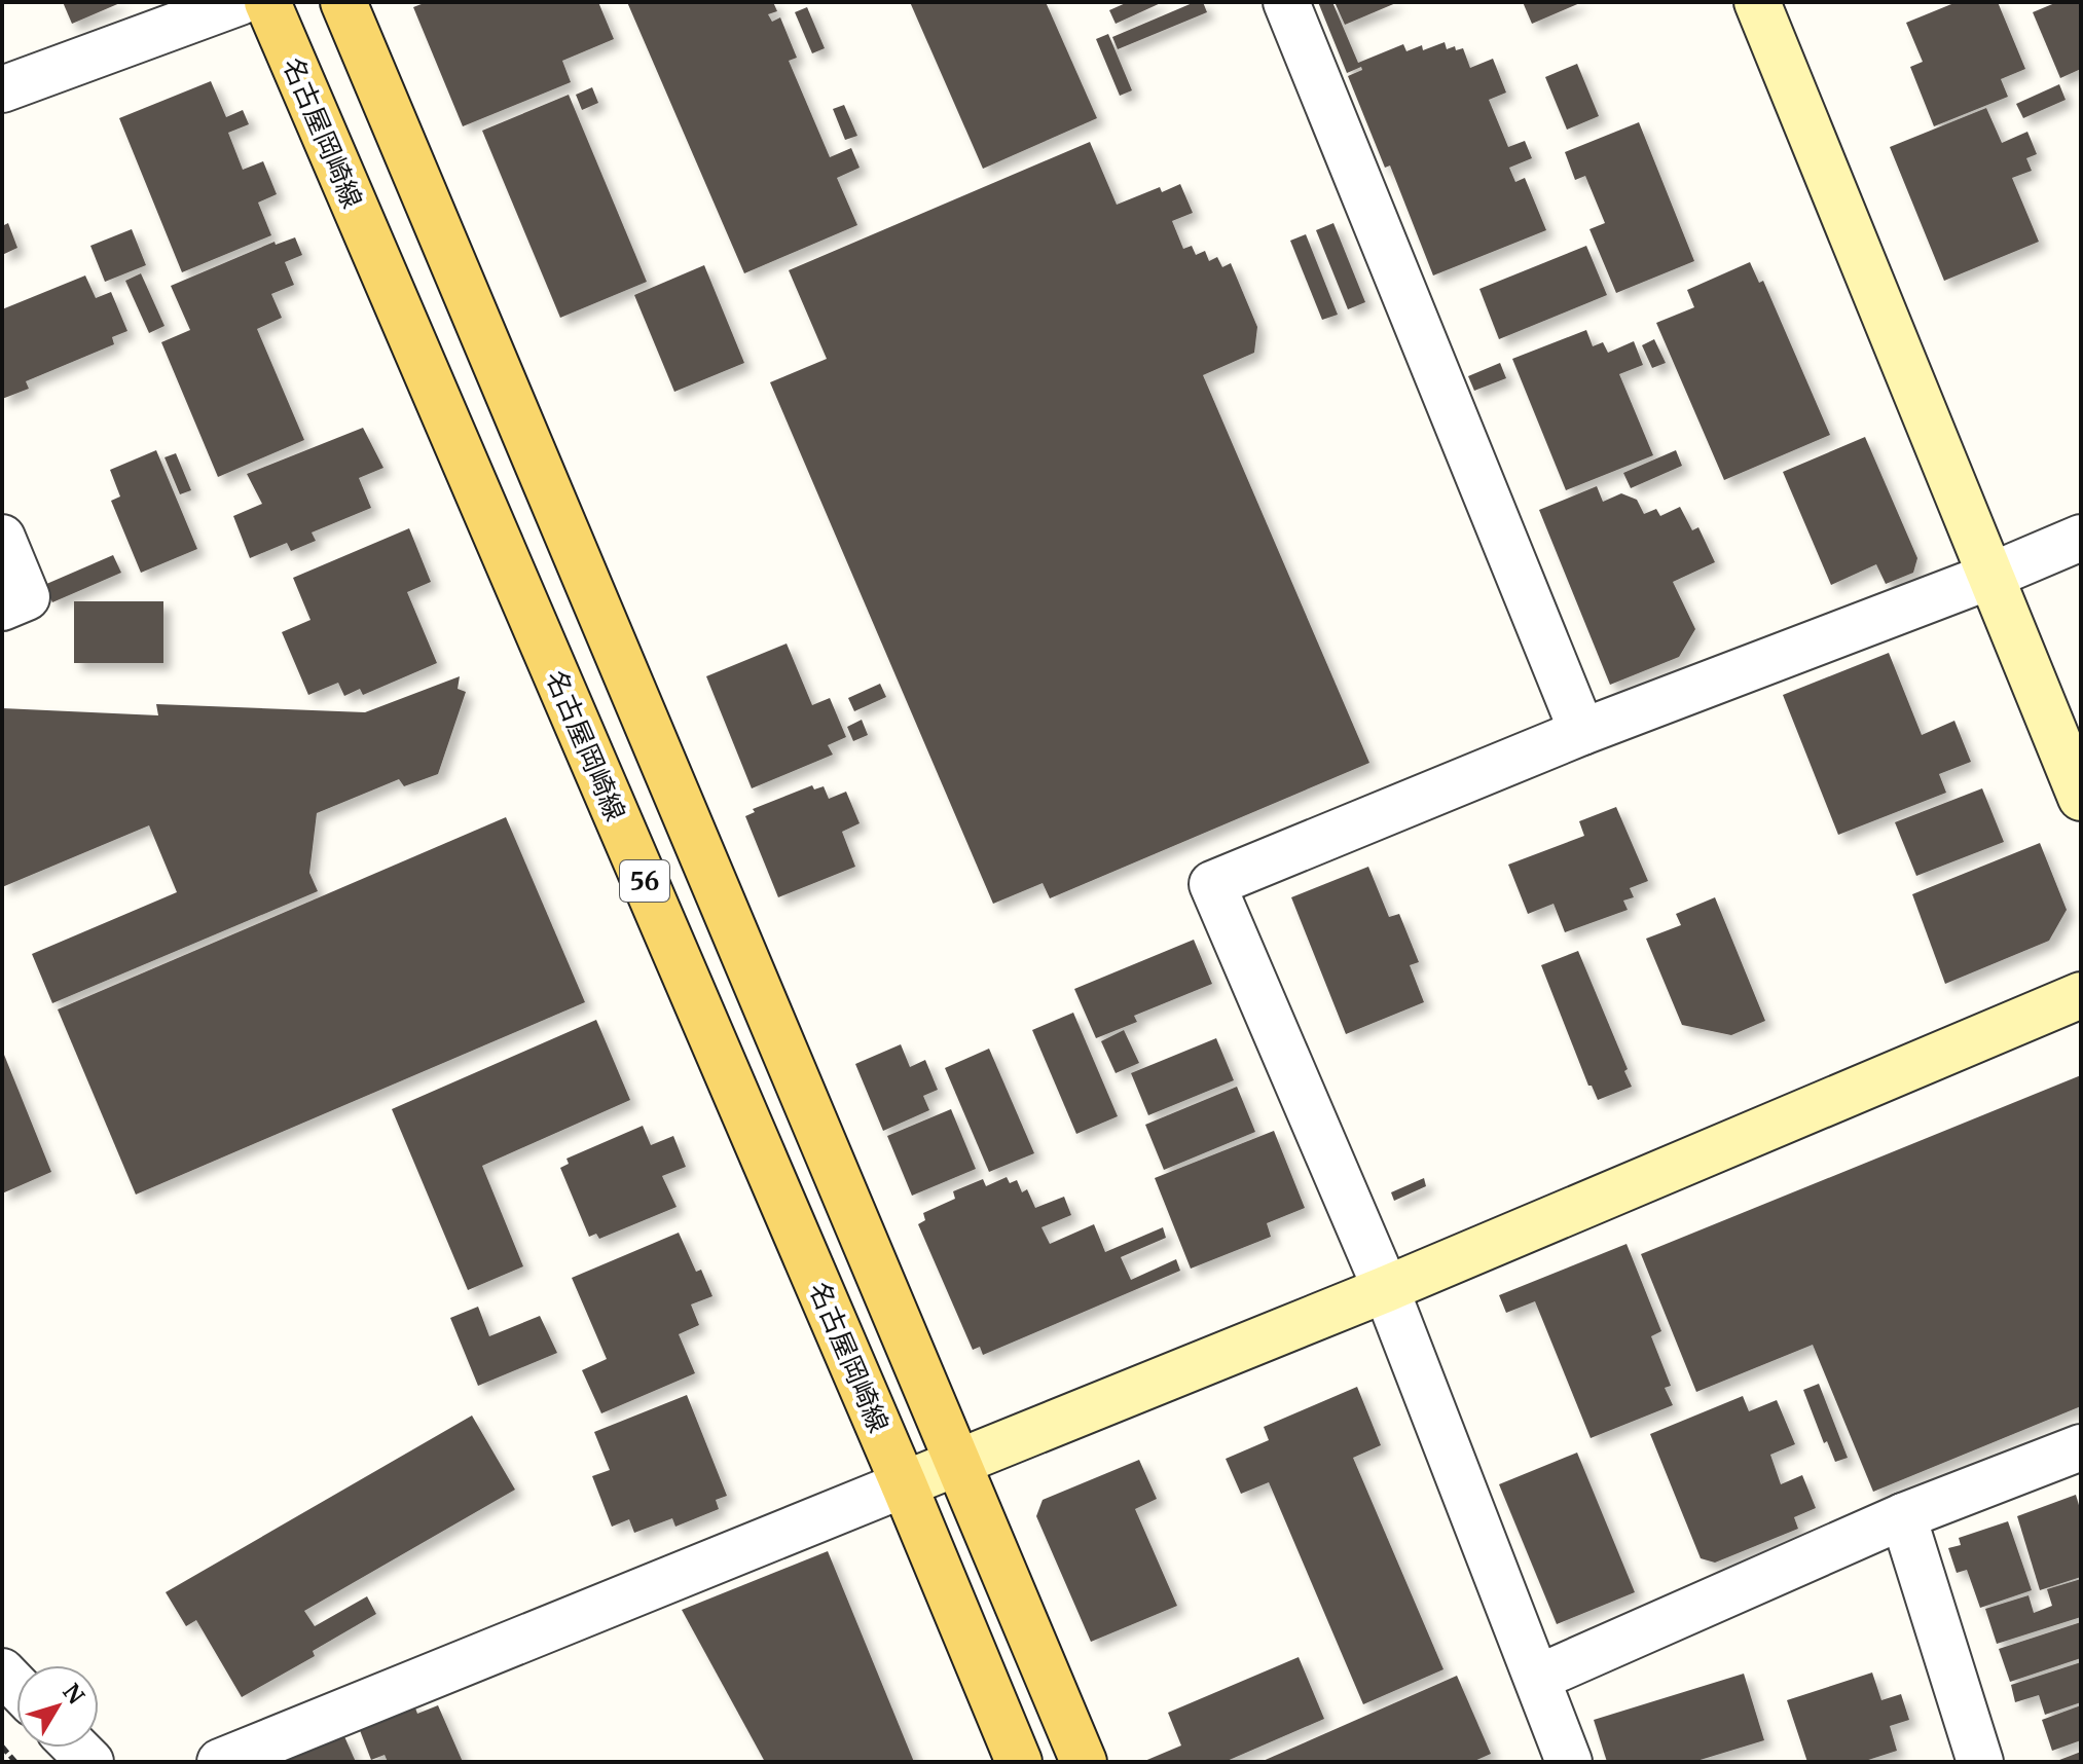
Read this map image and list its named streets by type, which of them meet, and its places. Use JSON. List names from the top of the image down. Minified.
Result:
{"streets":{"main road":["名古屋岡崎線","56"]},"north":"top right"}
